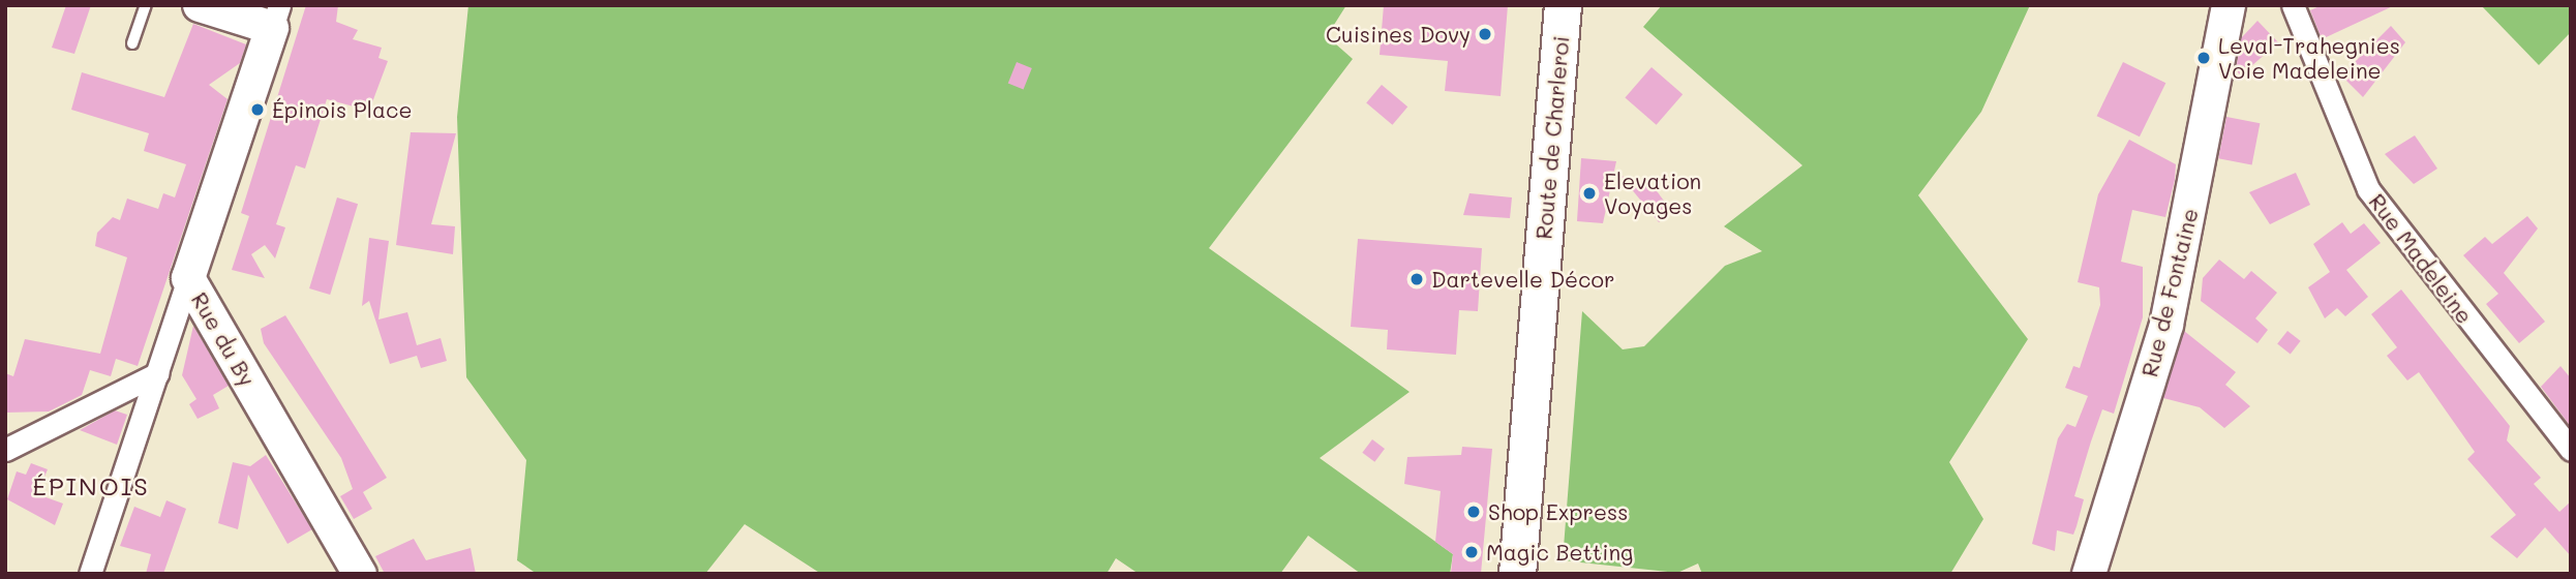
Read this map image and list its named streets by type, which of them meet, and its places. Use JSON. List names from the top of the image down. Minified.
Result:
{"streets":{"main road":["Route de Charleroi"],"street":["Rue Madeleine","Rue de Fontaine","Rue du By"]},"districts":["ÉPINOIS"],"places":["Cuisines Dovy","Leval-Trahegnies Voie Madeleine","Épinois Place","Elevation Voyages","Dartevelle Décor","Shop Express","Magic Betting"]}
